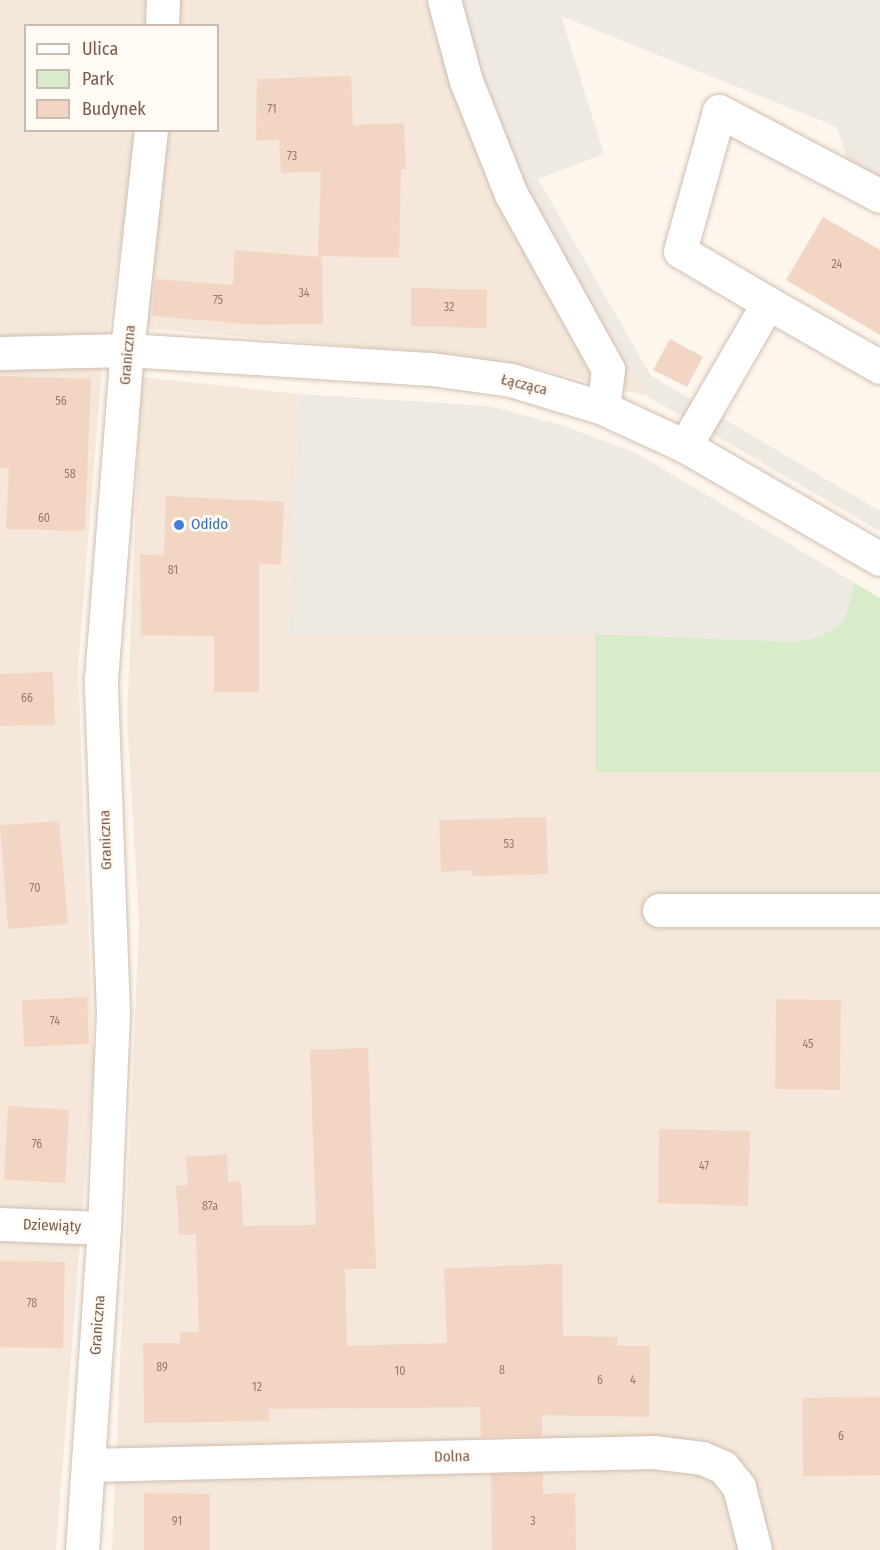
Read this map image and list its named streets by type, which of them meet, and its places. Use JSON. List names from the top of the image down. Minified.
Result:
{"streets":{"street":["Graniczna","Łącząca","Dziewiąty","Dolna"]},"crossings":[["Graniczna","Łącząca"],["Graniczna","Dziewiąty"],["Graniczna","Dolna"]],"places":["Odido"],"house_numbers":["71","73","24","34","75","32","56","58","60","81","66","53","70","74","45","76","47","87a","78","89","8","10","6","4","12","6","91","3"],"legend":["Ulica","Park","Budynek"]}
